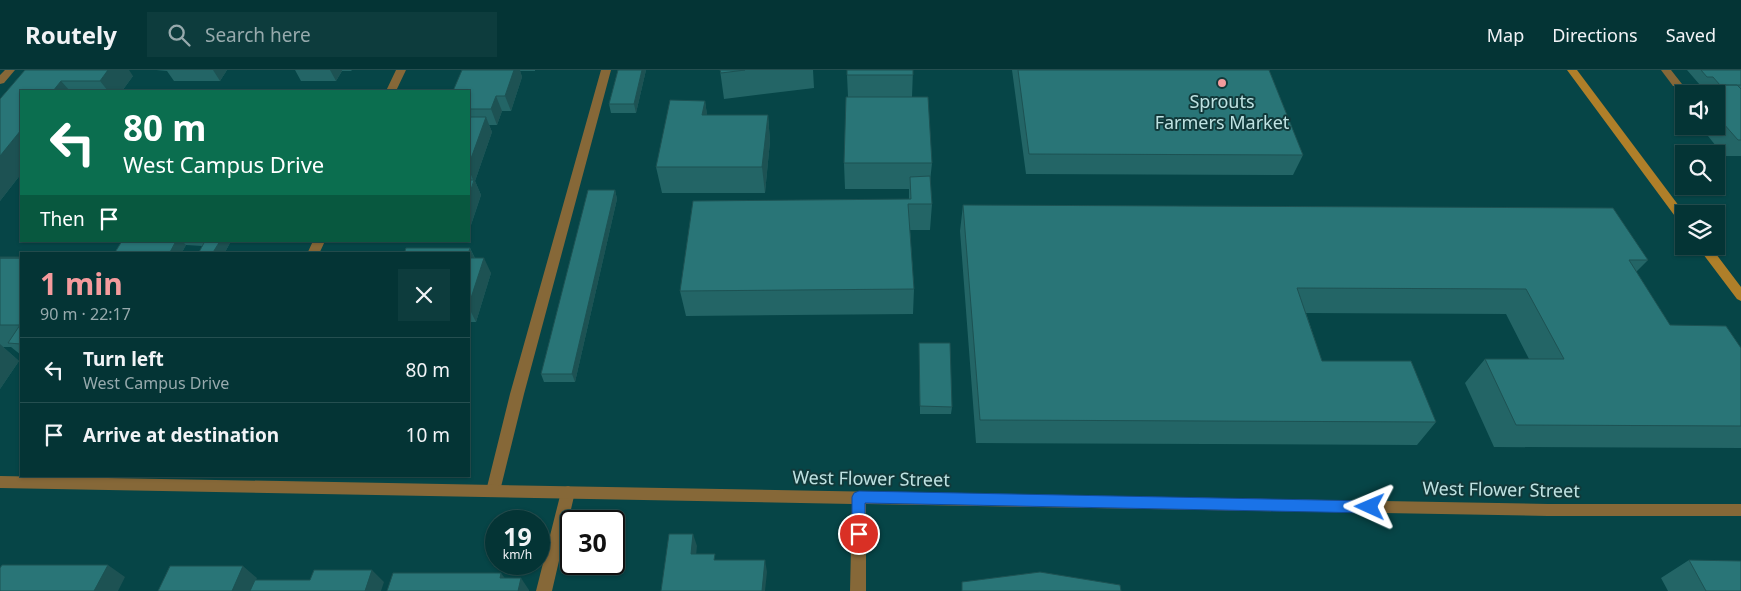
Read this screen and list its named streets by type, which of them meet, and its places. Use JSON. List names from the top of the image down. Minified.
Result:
{"streets":{"street":["West Flower Street"]},"places":["Sprouts Farmers Market"],"page":{"header":"Routely","search":"Search here","nav":["Map","Directions","Saved"],"turn":["80 m","West Campus Drive"],"then":"Then","heading":["1 min","90 m · 22:17"],"list":[{"name":"Turn left","note":"West Campus Drive","value":"80 m"},{"name":"Arrive at destination","value":"10 m"}],"speed":"19 km/h","limit":"30"}}
